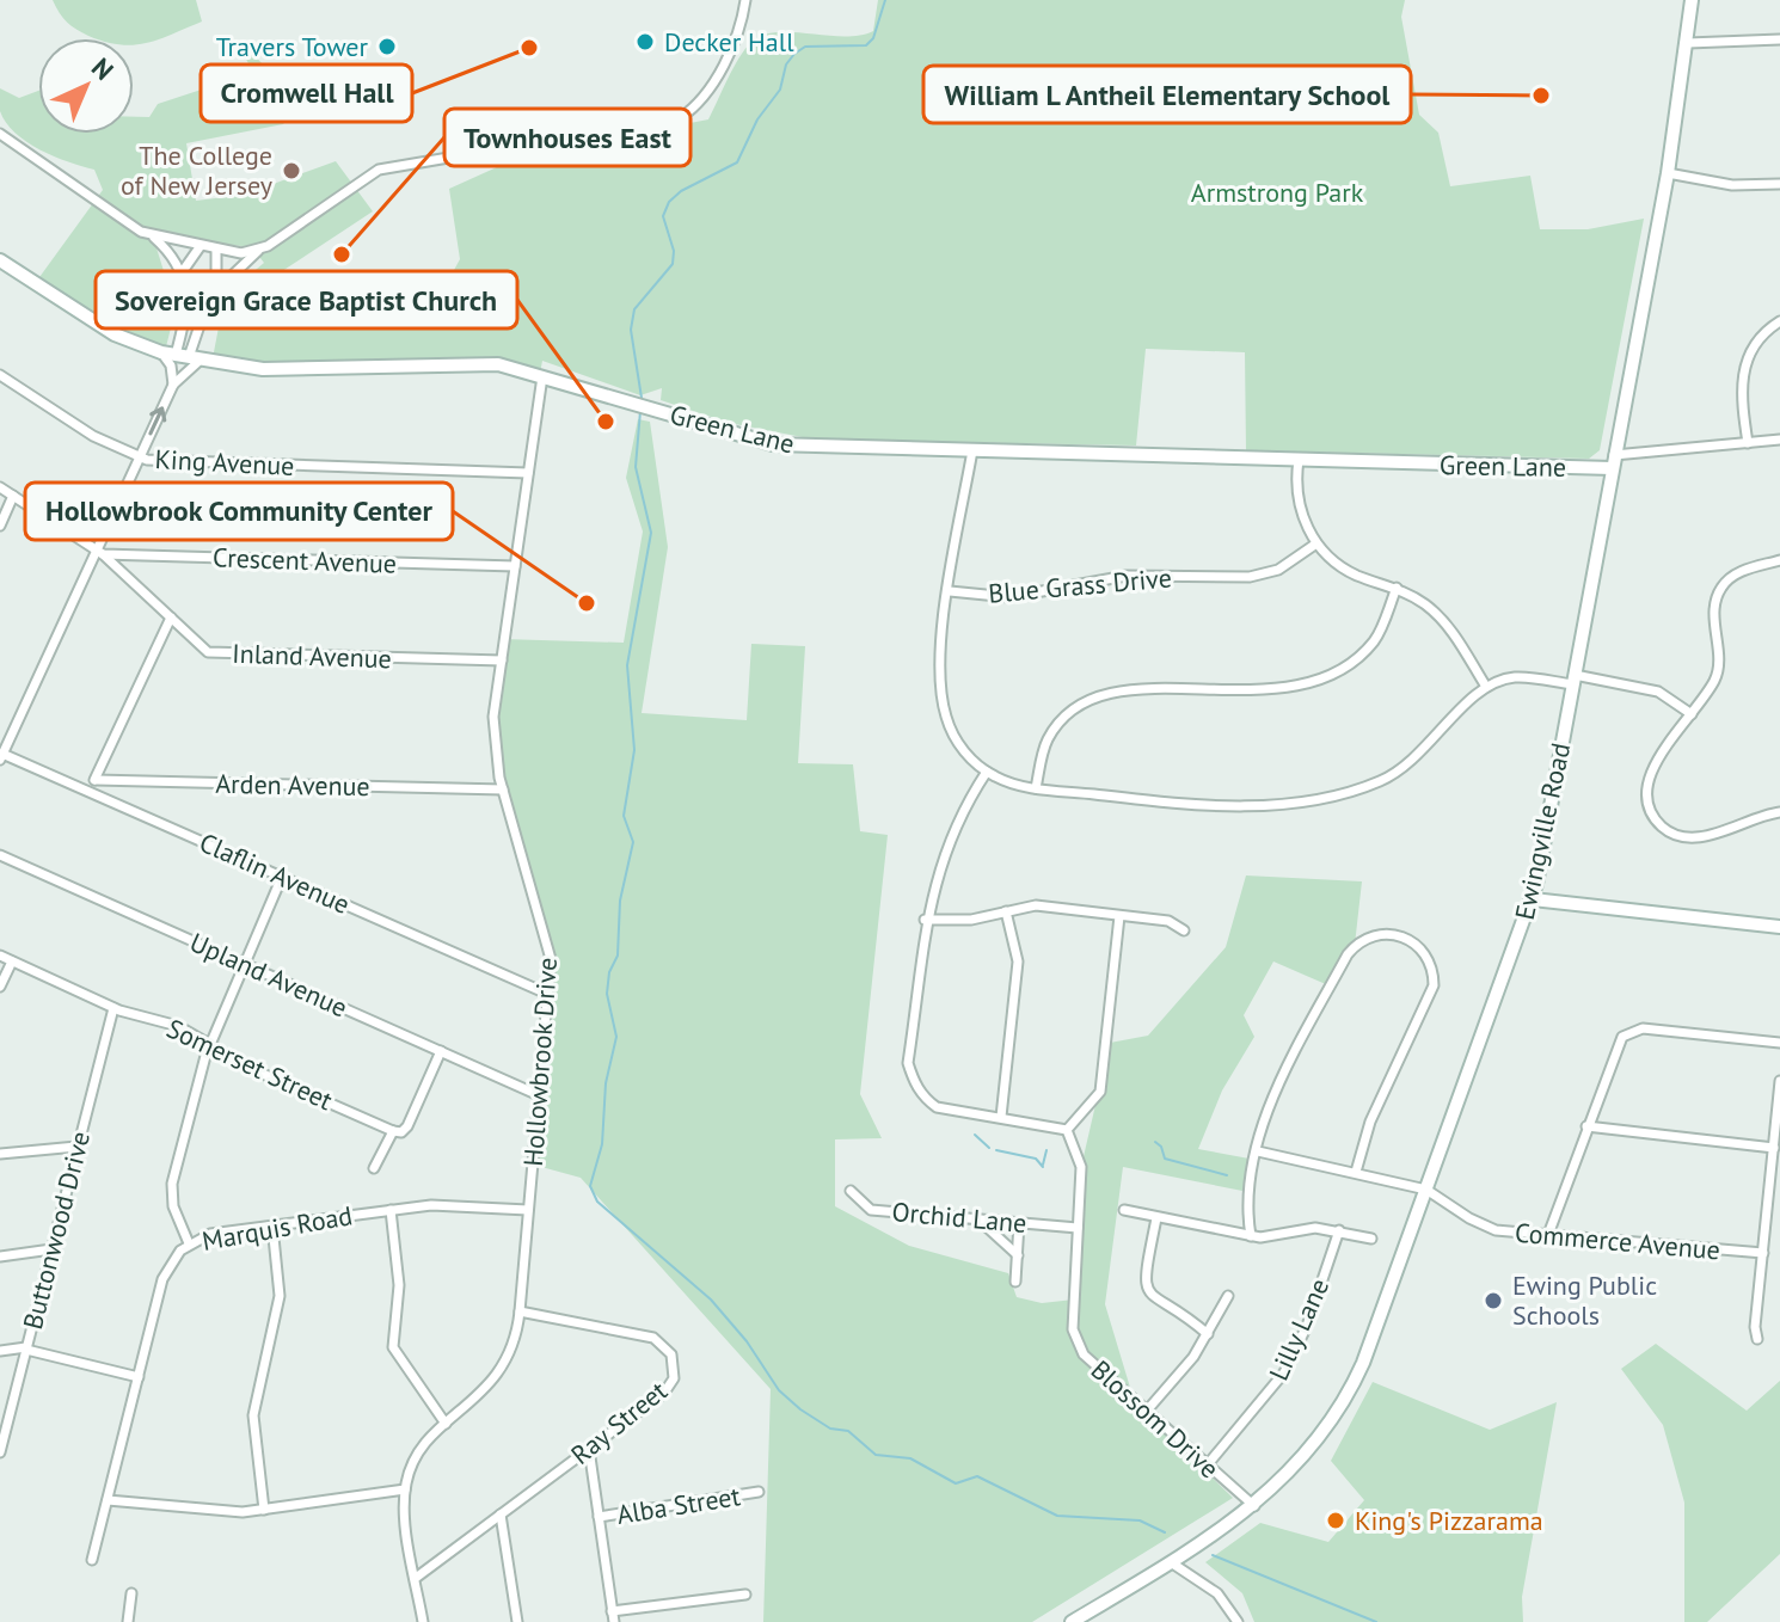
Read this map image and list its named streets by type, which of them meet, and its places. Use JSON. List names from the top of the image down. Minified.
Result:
{"streets":{"street":["Green Lane","King Avenue","Crescent Avenue","Blue Grass Drive","Inland Avenue","Arden Avenue","Ewingville Road","Claflin Avenue","Upland Avenue","Hollowbrook Drive","Somerset Street","Orchid Lane","Marquis Road","Buttonwood Drive","Commerce Avenue","Lilly Lane","Blossom Drive","Ray Street","Alba Street"]},"crossings":[["Green Lane","Ewingville Road"],["Green Lane","Hollowbrook Drive"],["King Avenue","Hollowbrook Drive"],["Crescent Avenue","Inland Avenue"],["Crescent Avenue","Hollowbrook Drive"],["Inland Avenue","Hollowbrook Drive"],["Arden Avenue","Hollowbrook Drive"],["Ewingville Road","Commerce Avenue"],["Ewingville Road","Blossom Drive"],["Claflin Avenue","Hollowbrook Drive"],["Upland Avenue","Hollowbrook Drive"],["Hollowbrook Drive","Marquis Road"],["Hollowbrook Drive","Ray Street"],["Somerset Street","Buttonwood Drive"],["Orchid Lane","Blossom Drive"],["Lilly Lane","Blossom Drive"]],"parks":["Armstrong Park"],"places":["Decker Hall","Travers Tower","Cromwell Hall","William L Antheil Elementary School","The College of New Jersey","Townhouses East","Sovereign Grace Baptist Church","Hollowbrook Community Center","Ewing Public Schools","King's Pizzarama"],"north":"top right"}
